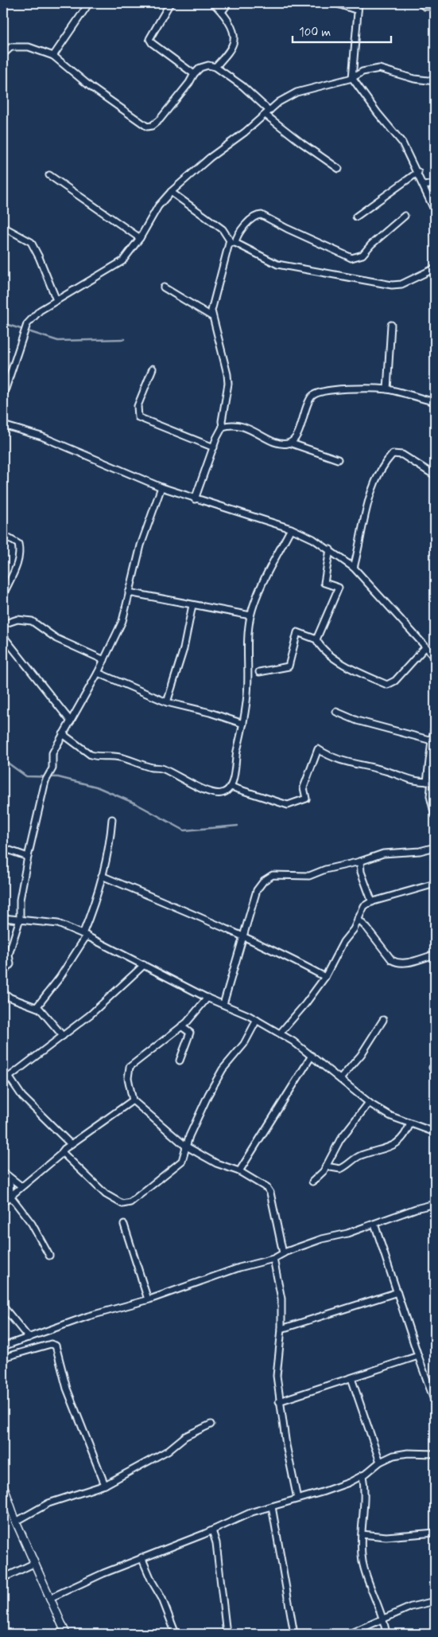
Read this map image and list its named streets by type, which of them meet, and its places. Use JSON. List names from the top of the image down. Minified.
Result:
{"scale_bar":"100 m"}
